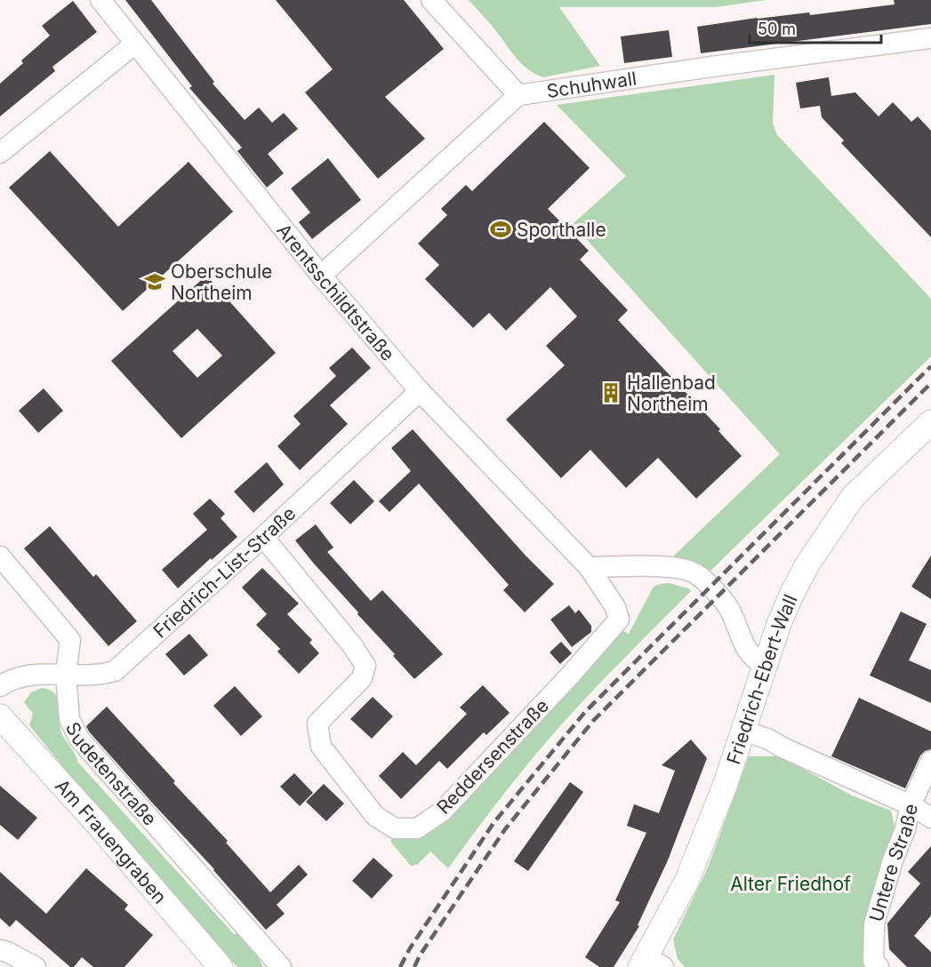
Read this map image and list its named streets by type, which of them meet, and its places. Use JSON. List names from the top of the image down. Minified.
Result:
{"streets":{"main road":["Friedrich-Ebert-Wall","Am Frauengraben"],"street":["Schuhwall","Arentsschildtstraße","Friedrich-List-Straße","Reddersenstraße","Sudetenstraße","Untere Straße"]},"crossings":[["Arentsschildtstraße","Friedrich-List-Straße"],["Arentsschildtstraße","Reddersenstraße"],["Friedrich-List-Straße","Reddersenstraße"],["Friedrich-List-Straße","Sudetenstraße"]],"parks":["Alter Friedhof"],"places":{"sports":["Sporthalle"],"school or university":["Oberschule Northeim"],"building":["Hallenbad Northeim"]},"scale_bar":"50 m"}
